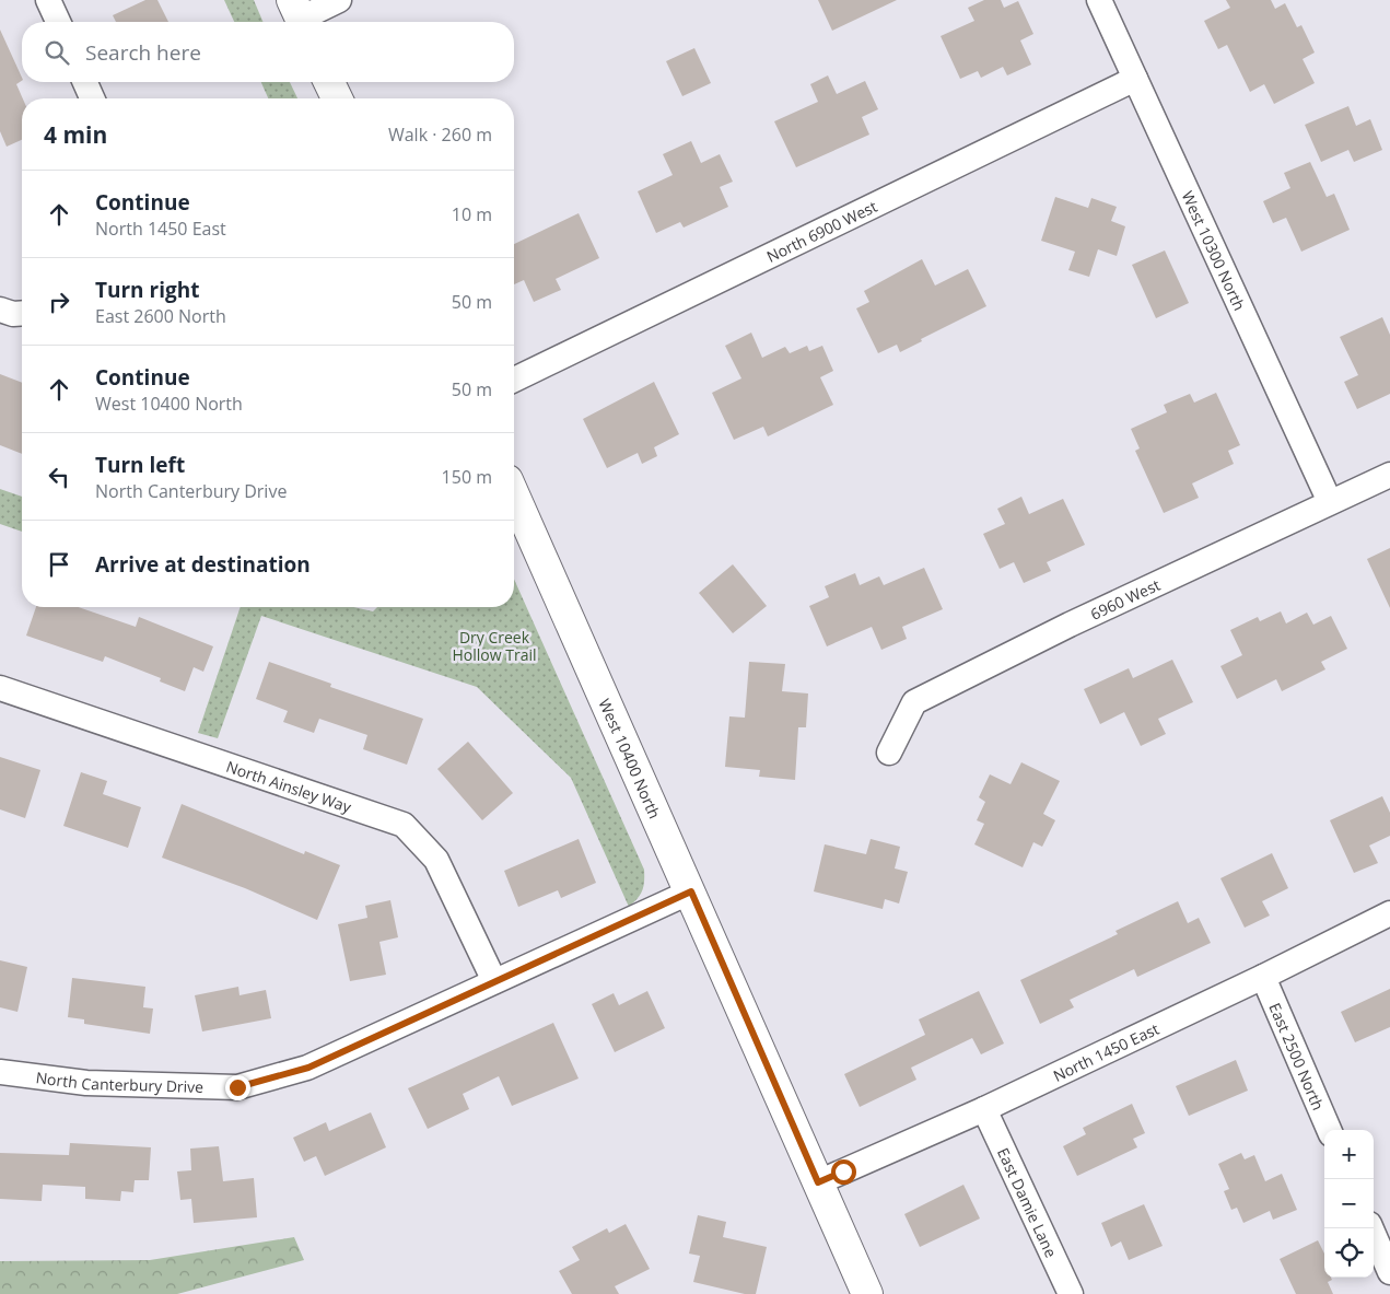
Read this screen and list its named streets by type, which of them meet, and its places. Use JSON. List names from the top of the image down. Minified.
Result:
{"streets":{"street":["North 6900 West","West 10300 North","6960 West","West 10400 North","North Ainsley Way","North 1450 East","East 2500 North","North Canterbury Drive","East Damie Lane"]},"crossings":[["North 6900 West","West 10300 North"],["West 10300 North","6960 West"],["West 10400 North","North 1450 East"],["West 10400 North","North Canterbury Drive"],["North Ainsley Way","North Canterbury Drive"],["North 1450 East","East 2500 North"],["North 1450 East","East Damie Lane"]],"parks":["Dry Creek Hollow Trail"],"page":{"search":"Search here","heading":["4 min","Walk · 260 m"],"list":[["Continue","North 1450 East","10 m"],["Turn right","East 2600 North","50 m"],["Continue","West 10400 North","50 m"],["Turn left","North Canterbury Drive","150 m"],"Arrive at destination"],"map_buttons":["+","−"]}}
